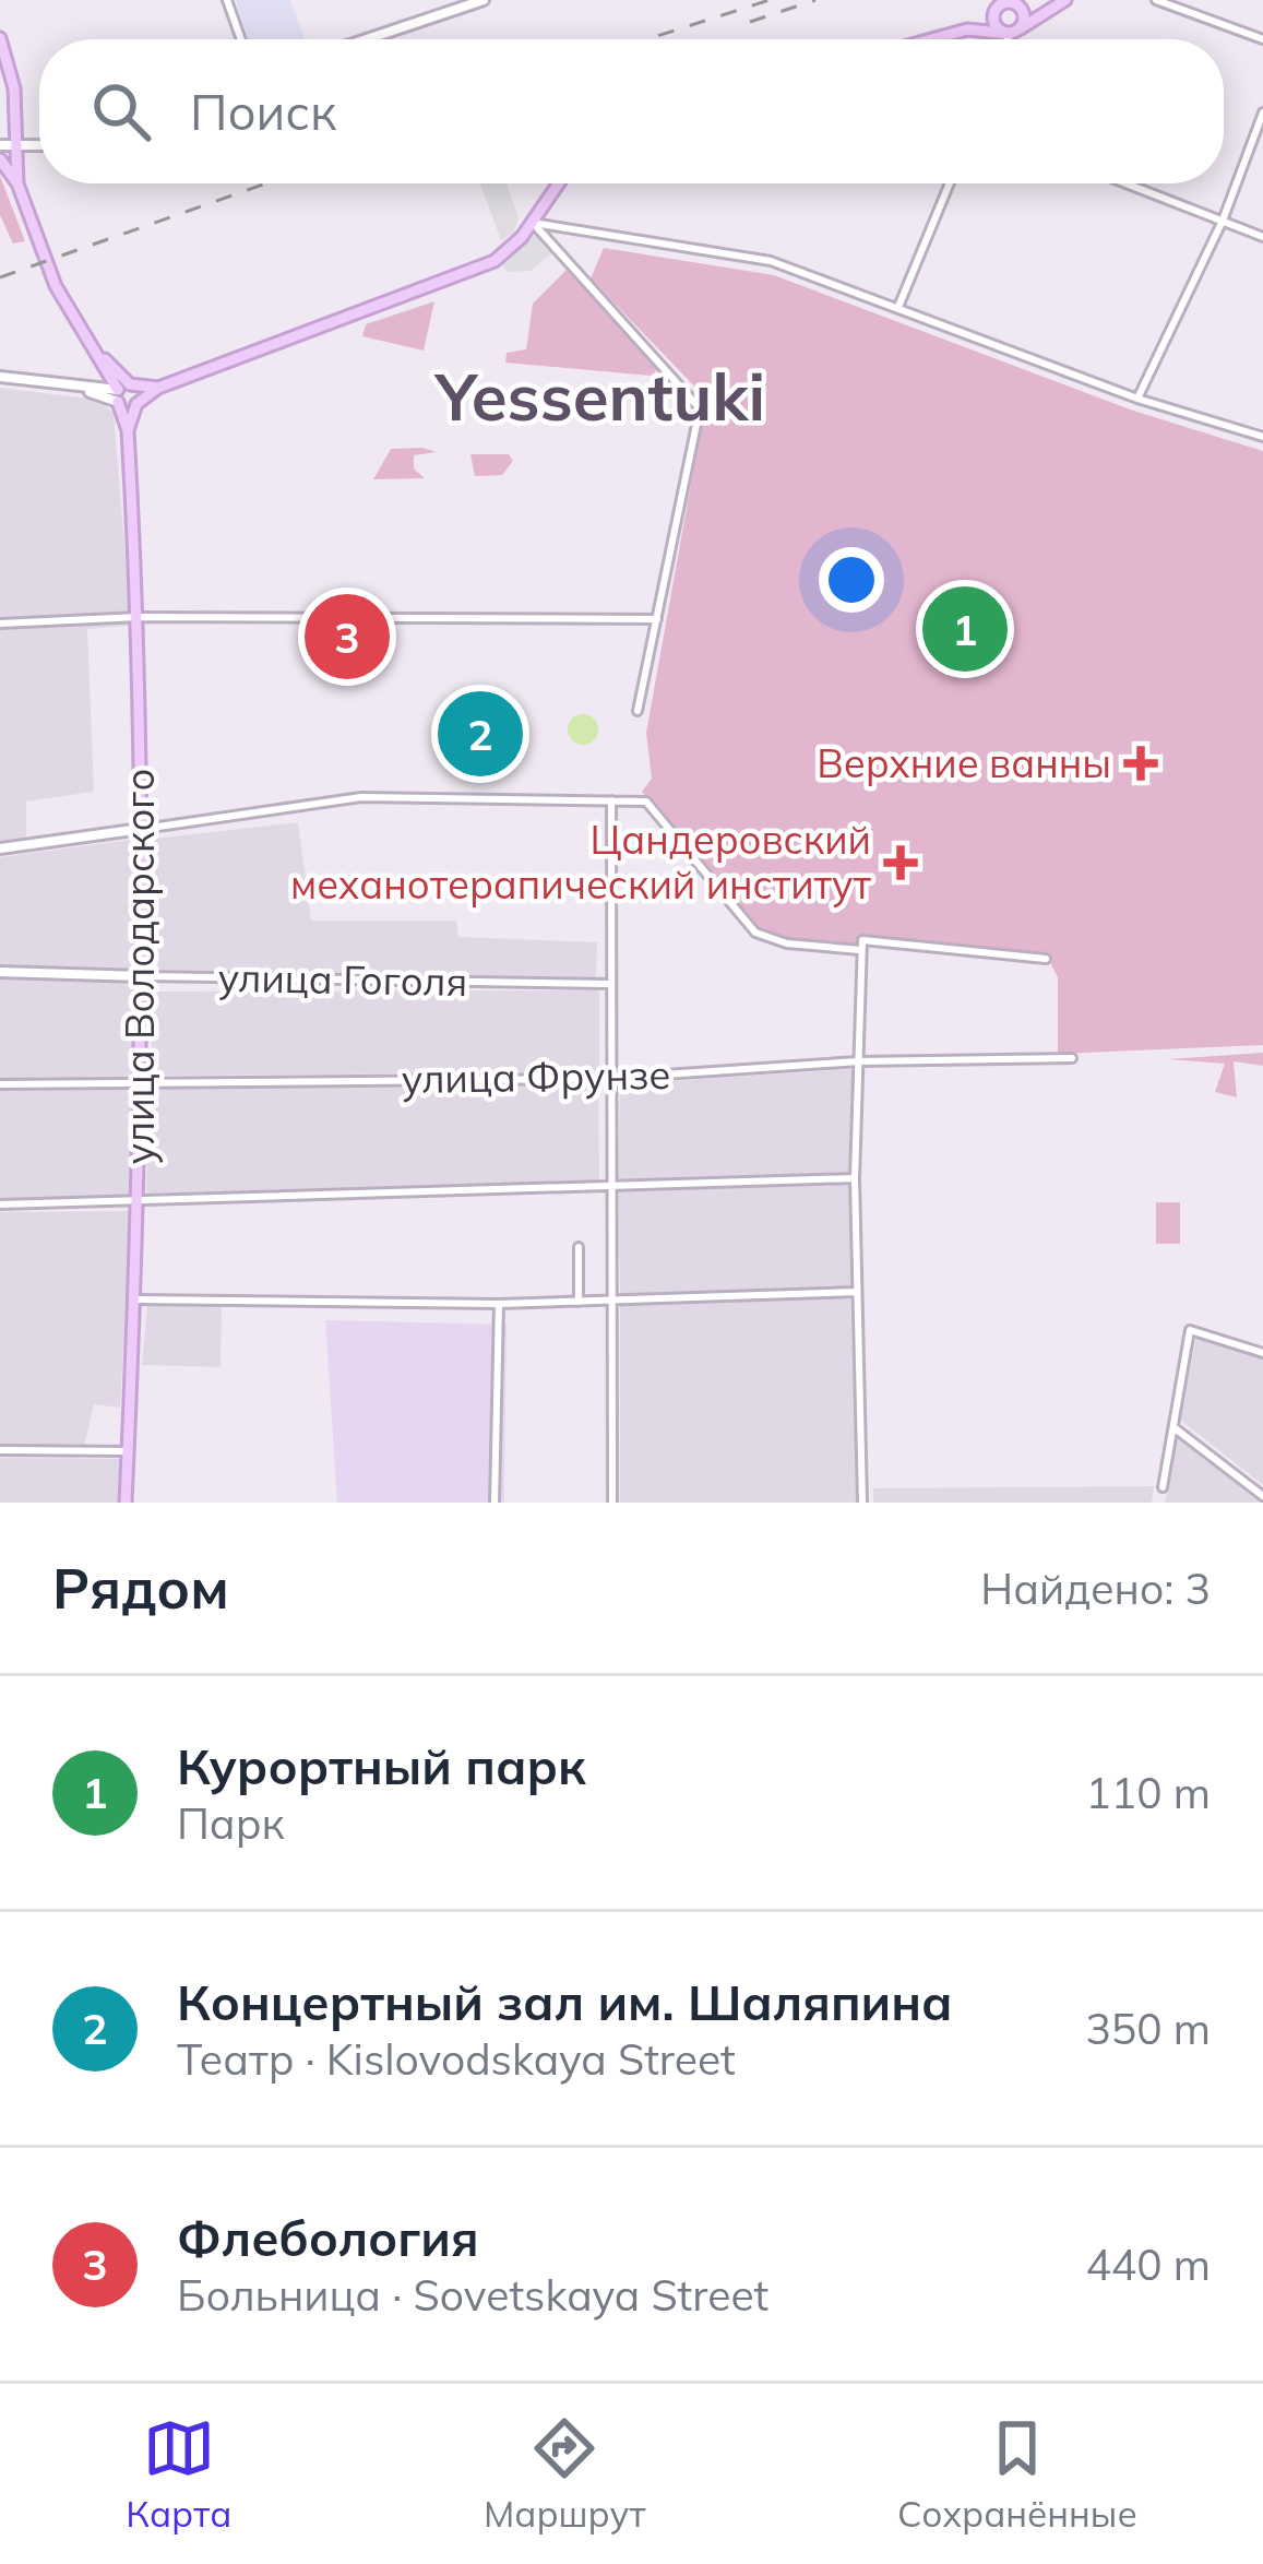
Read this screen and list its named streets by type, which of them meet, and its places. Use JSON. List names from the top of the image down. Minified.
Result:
{"streets":{"main road":["улица Володарского"],"street":["улица Гоголя","улица Фрунзе"]},"crossings":[["улица Володарского","улица Гоголя"],["улица Володарского","улица Фрунзе"]],"districts":["Yessentuki"],"places":{"health":["Верхние ванны","Цандеровский механотерапический институт"]},"page":{"search":"Поиск","pins":["1","3","2"],"heading":["Рядом","Найдено: 3"],"list":[{"mark":"1","name":"Курортный парк","note":"Парк","value":"110 m"},{"mark":"2","name":"Концертный зал им. Шаляпина","note":"Театр · Kislovodskaya Street","value":"350 m"},{"mark":"3","name":"Флебология","note":"Больница · Sovetskaya Street","value":"440 m"}],"nav":["Карта","Маршрут","Сохранённые"]}}
